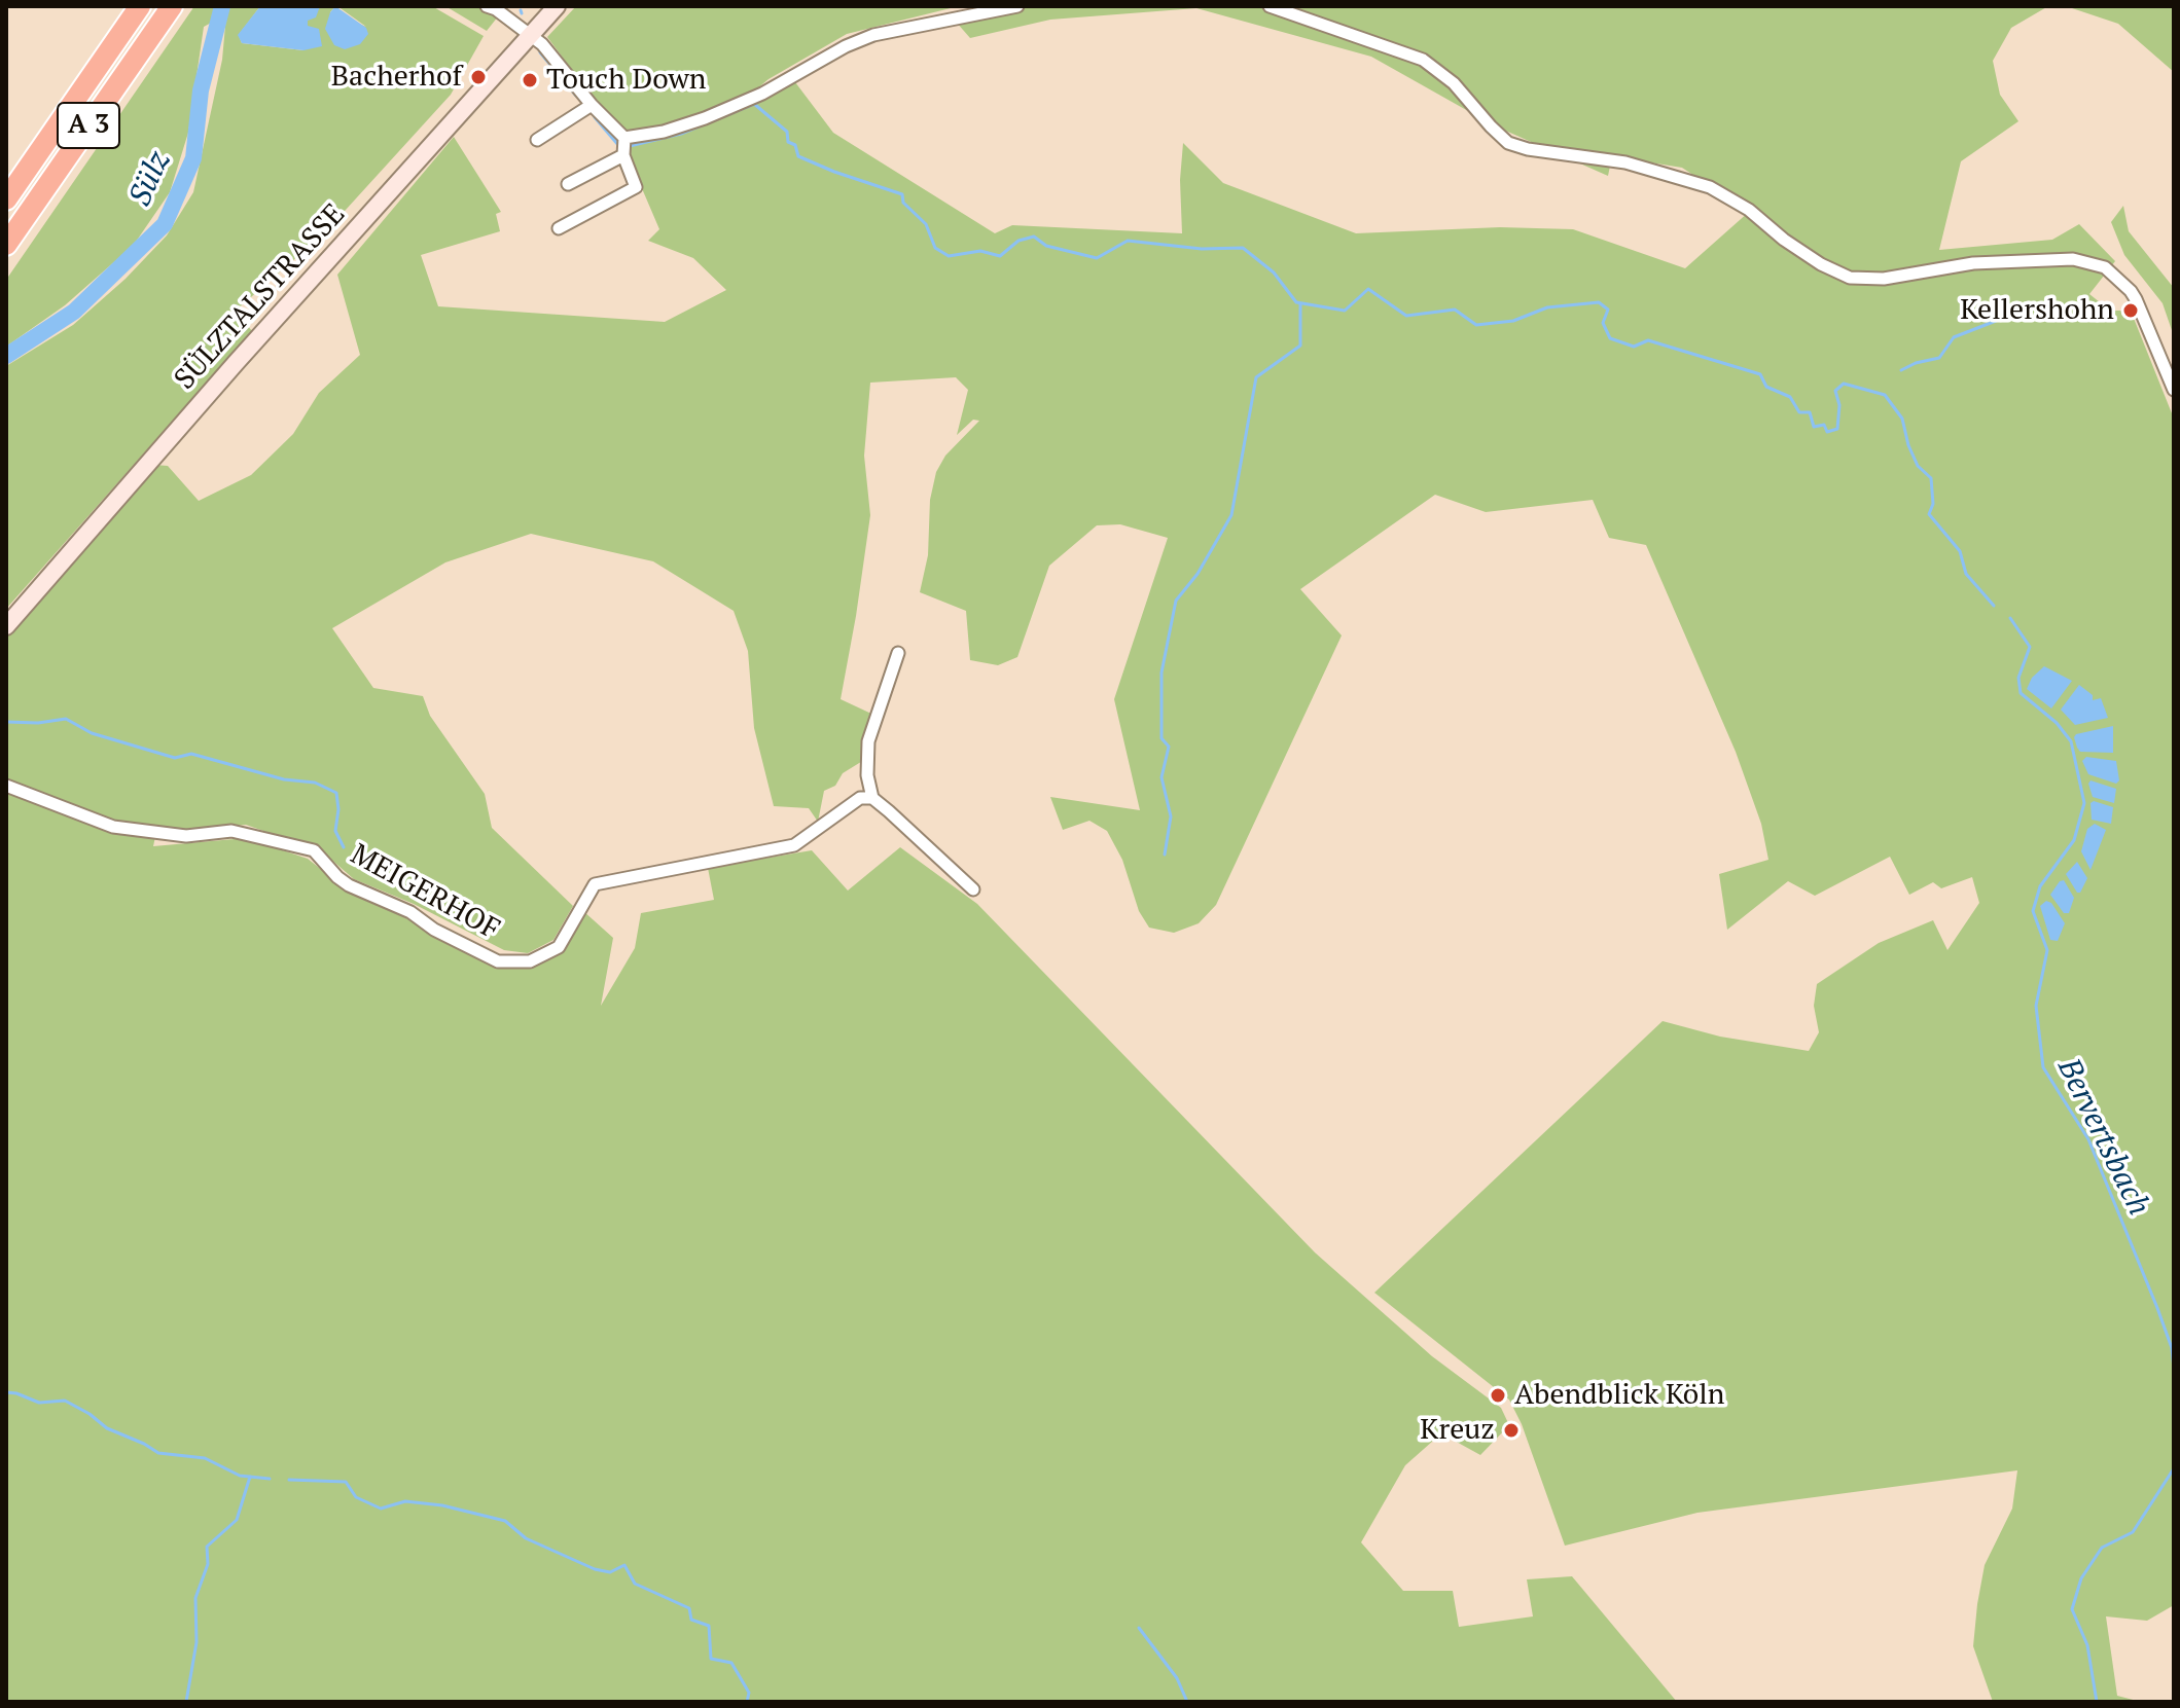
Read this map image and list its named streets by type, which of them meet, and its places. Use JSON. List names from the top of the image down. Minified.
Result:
{"streets":{"highway":["A 3"],"main road":["SÜLZTALSTRASSE"],"street":["MEIGERHOF"]},"water":["Sülz","Bervertsbach"],"places":["Bacherhof","Touch Down","Kellershohn","Abendblick Köln","Kreuz"]}
